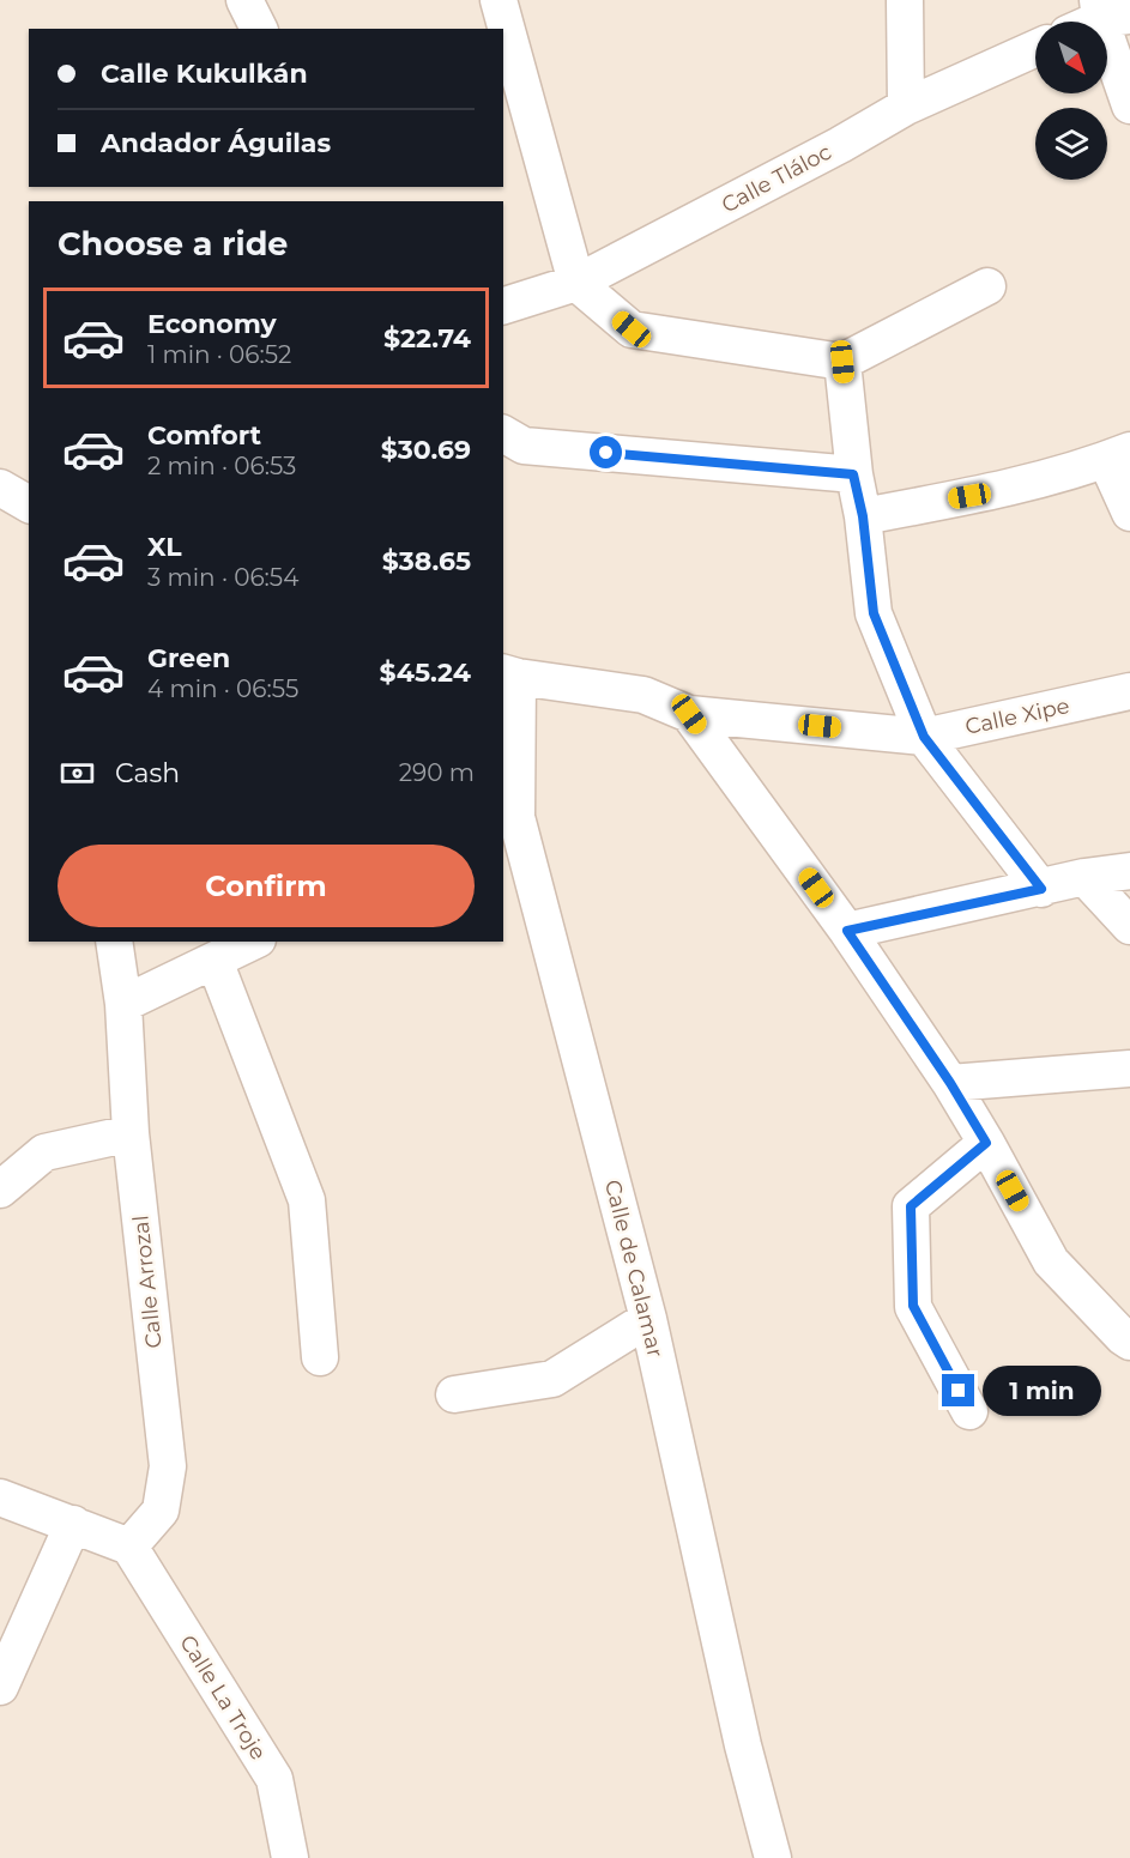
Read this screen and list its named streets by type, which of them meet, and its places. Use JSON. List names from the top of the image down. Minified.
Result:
{"streets":{"street":["Calle Tláloc","Calle Xipe","Calle de Calamar","Calle Arrozal","Calle La Troje"]},"crossings":[["Calle Arrozal","Calle La Troje"]],"north":"bottom right","page":{"banner":["Calle Kukulkán","Andador Águilas"],"heading":"Choose a ride","list":[{"name":"Economy","note":"1 min · 06:52","value":"$22.74"},{"name":"Comfort","note":"2 min · 06:53","value":"$30.69"},{"name":"XL","note":"3 min · 06:54","value":"$38.65"},{"name":"Green","note":"4 min · 06:55","value":"$45.24"}],"pay":["Cash","290 m"],"buttons":"Confirm","bubble":"1 min"}}
